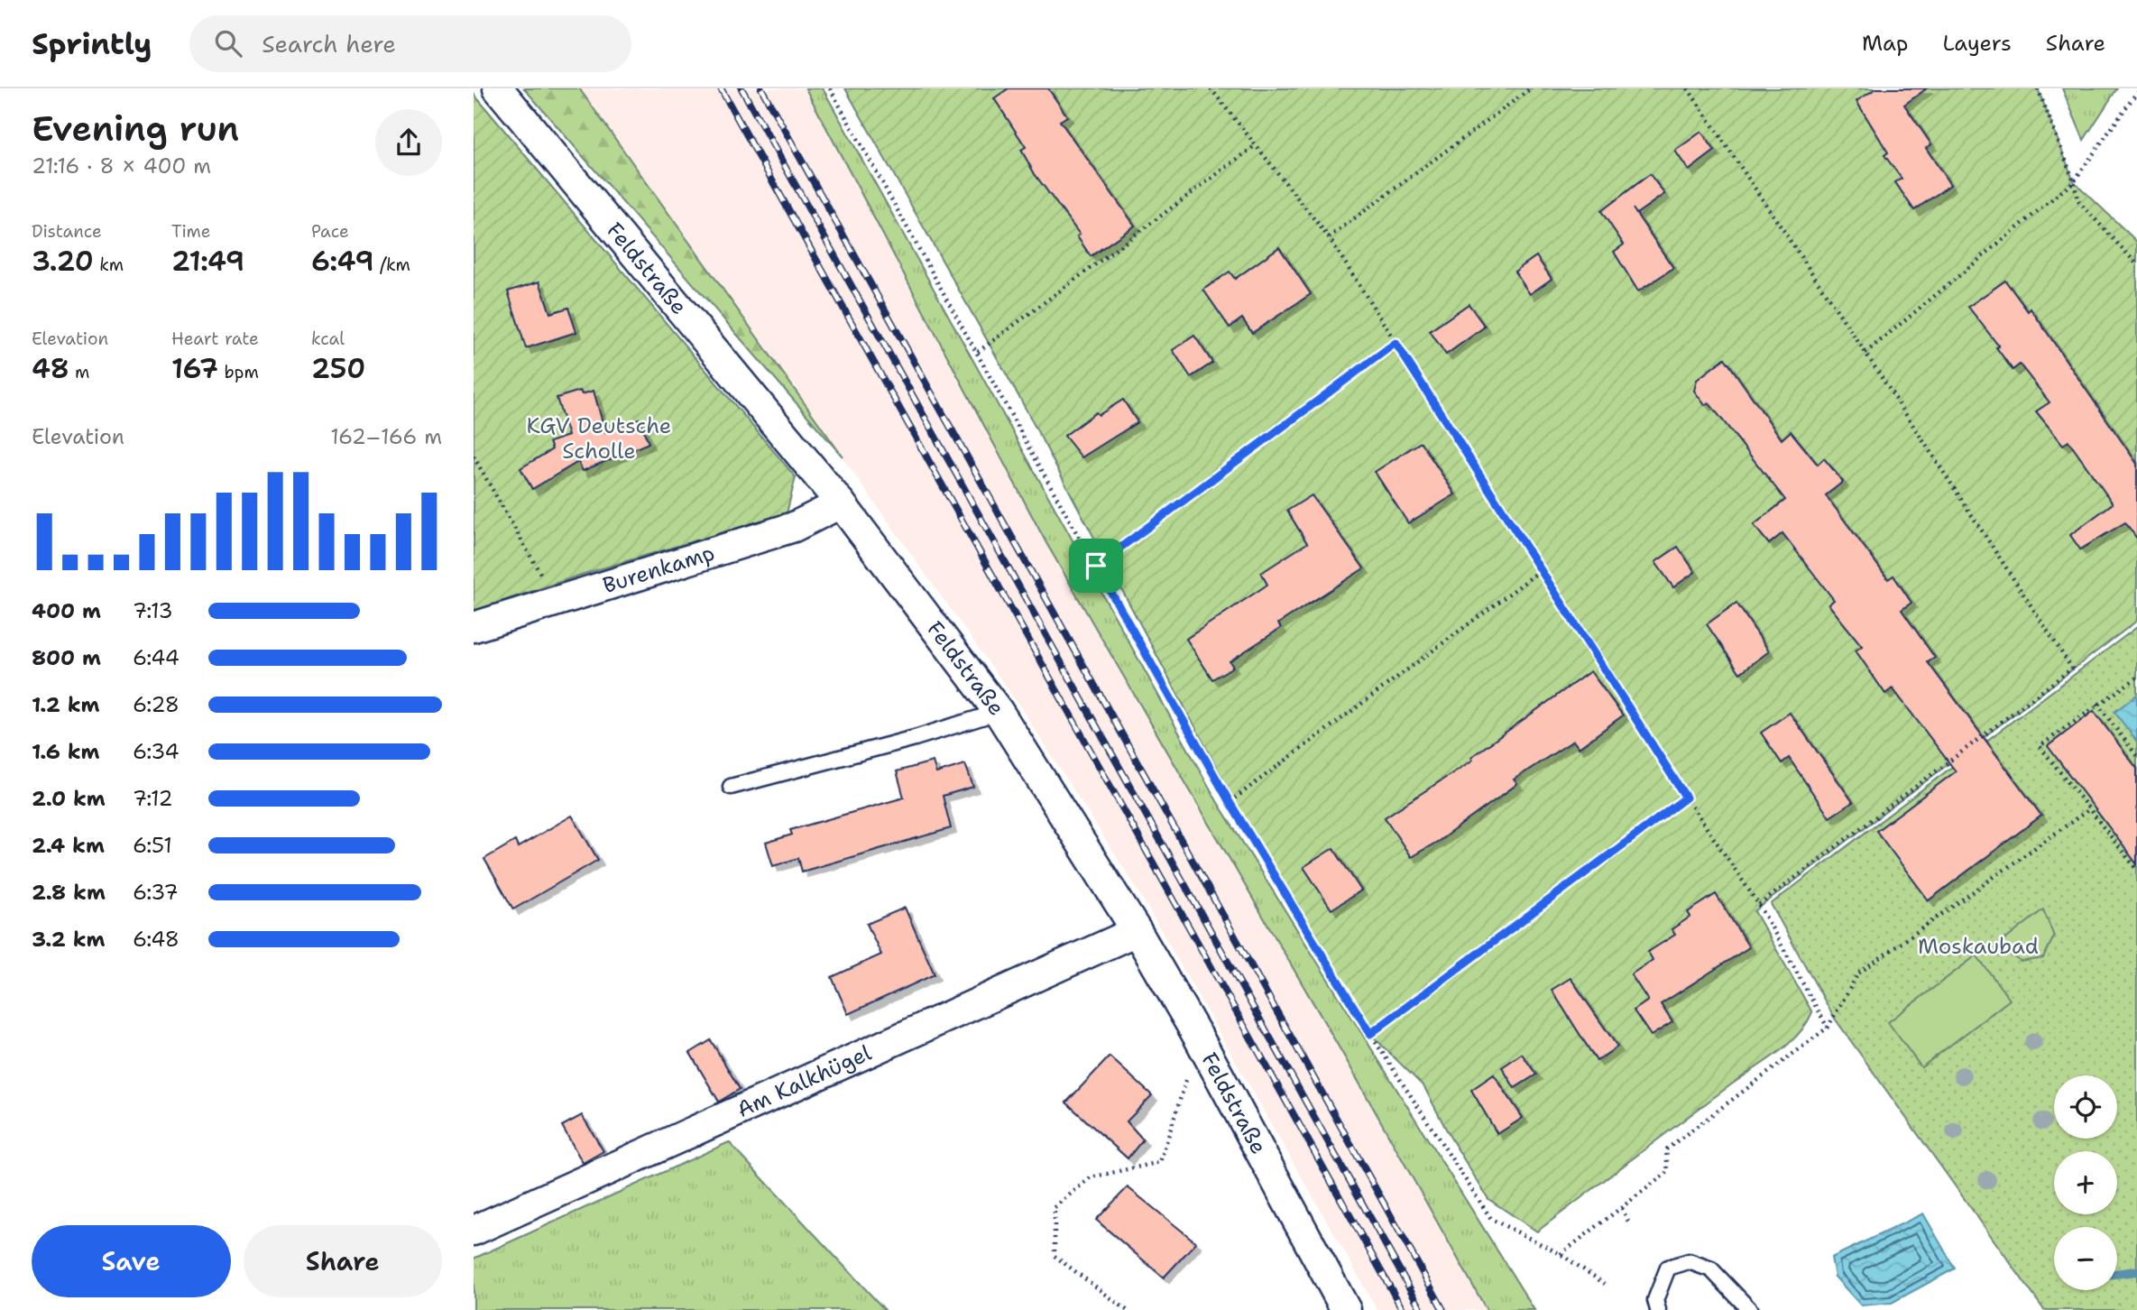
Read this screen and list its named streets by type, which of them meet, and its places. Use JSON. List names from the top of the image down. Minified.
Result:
{"streets":{"street":["Feldstraße","Burenkamp","Am Kalkhügel"]},"crossings":[["Feldstraße","Burenkamp"],["Feldstraße","Am Kalkhügel"]],"parks":["KGV Deutsche Scholle","Moskaubad"],"page":{"header":"Sprintly","search":"Search here","nav":["Map","Layers","Share"],"heading":["Evening run","21:16 · 8 × 400 m"],"stats":[["Distance","3.20 km"],["Time","21:49"],["Pace","6:49 /km"],["Elevation","48 m"],["Heart rate","167 bpm"],["kcal","250"]],"chart":["Elevation","162–166 m"],"list":[{"name":"400 m","note":"7:13"},{"name":"800 m","note":"6:44"},{"name":"1.2 km","note":"6:28"},{"name":"1.6 km","note":"6:34"},{"name":"2.0 km","note":"7:12"},{"name":"2.4 km","note":"6:51"},{"name":"2.8 km","note":"6:37"},{"name":"3.2 km","note":"6:48"}],"map_buttons":["+","−"],"buttons":["Save","Share"]}}
